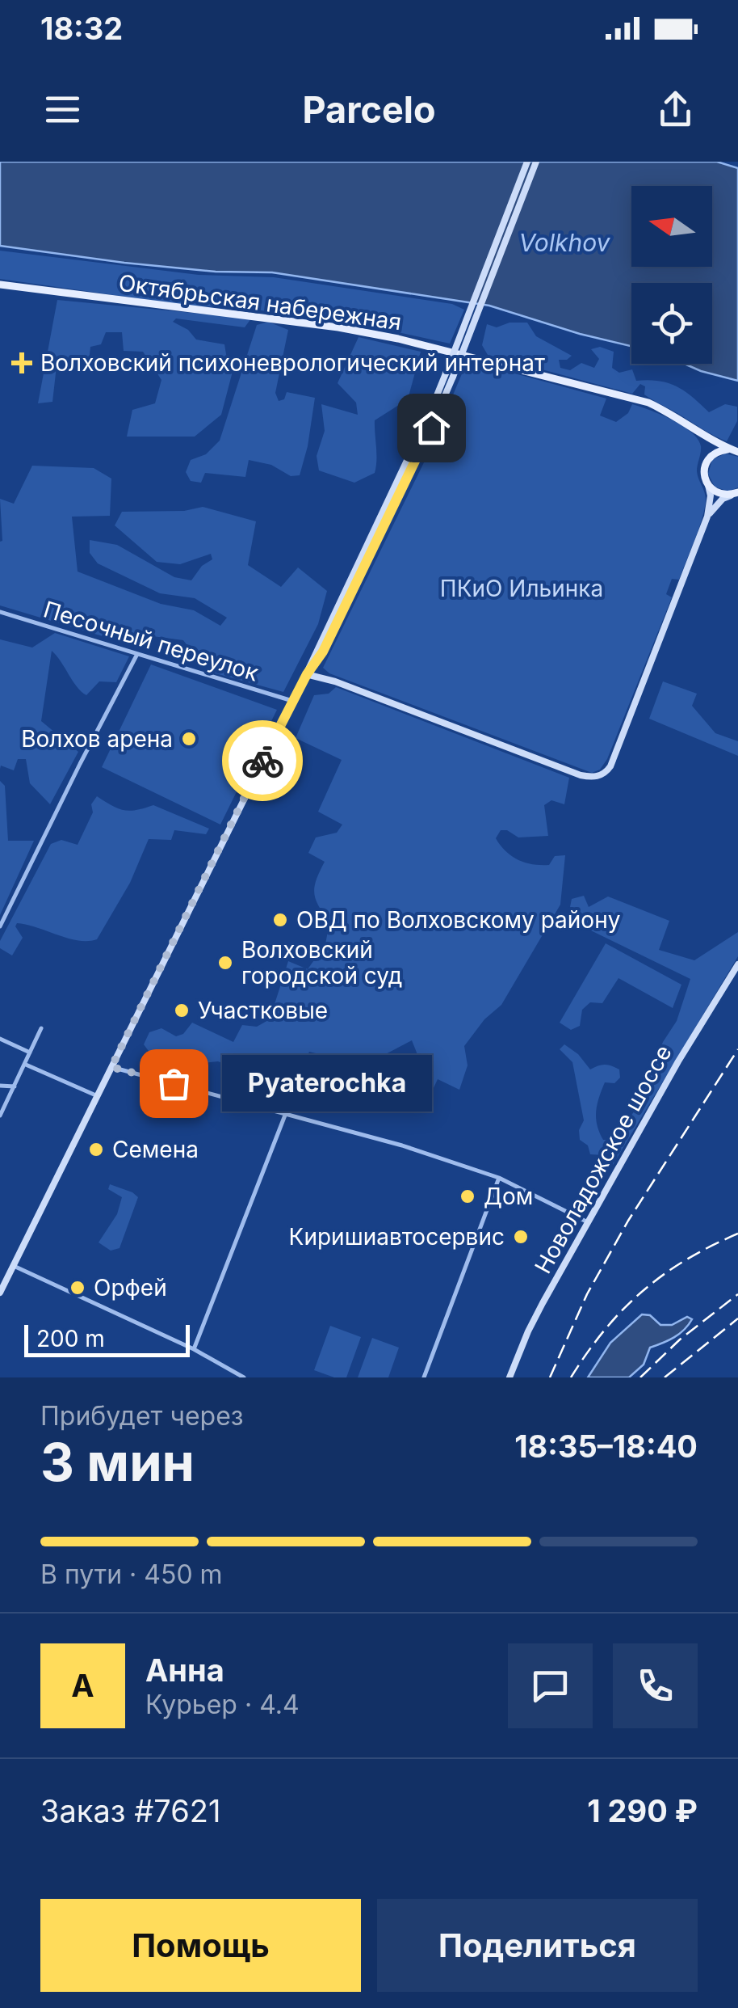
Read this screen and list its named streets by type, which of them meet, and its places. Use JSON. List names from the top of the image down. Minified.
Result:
{"streets":{"main road":["Октябрьская набережная","Новоладожское шоссе"],"street":["Песочный переулок"]},"water":["Volkhov"],"parks":["ПКиО Ильинка"],"places":{"health":["Волховский психоневрологический интернат"],"other":["Волхов арена","ОВД по Волховскому району","Волховский городской суд","Участковые","Pyaterochka","Семена","Дом","Киришиавтосервис","Орфей"]},"scale_bar":"200 m","north":"left","page":{"status":"18:32","header":"Parcelo","bubble":"Pyaterochka","scale":"200 m","heading":["3 мин","Прибудет через","18:35–18:40"],"panel":["Анна","Курьер · 4.4","Заказ #7621","1 290 ₽"],"bar":"В пути · 450 m","round":"А","buttons":["Помощь","Поделиться"]}}
